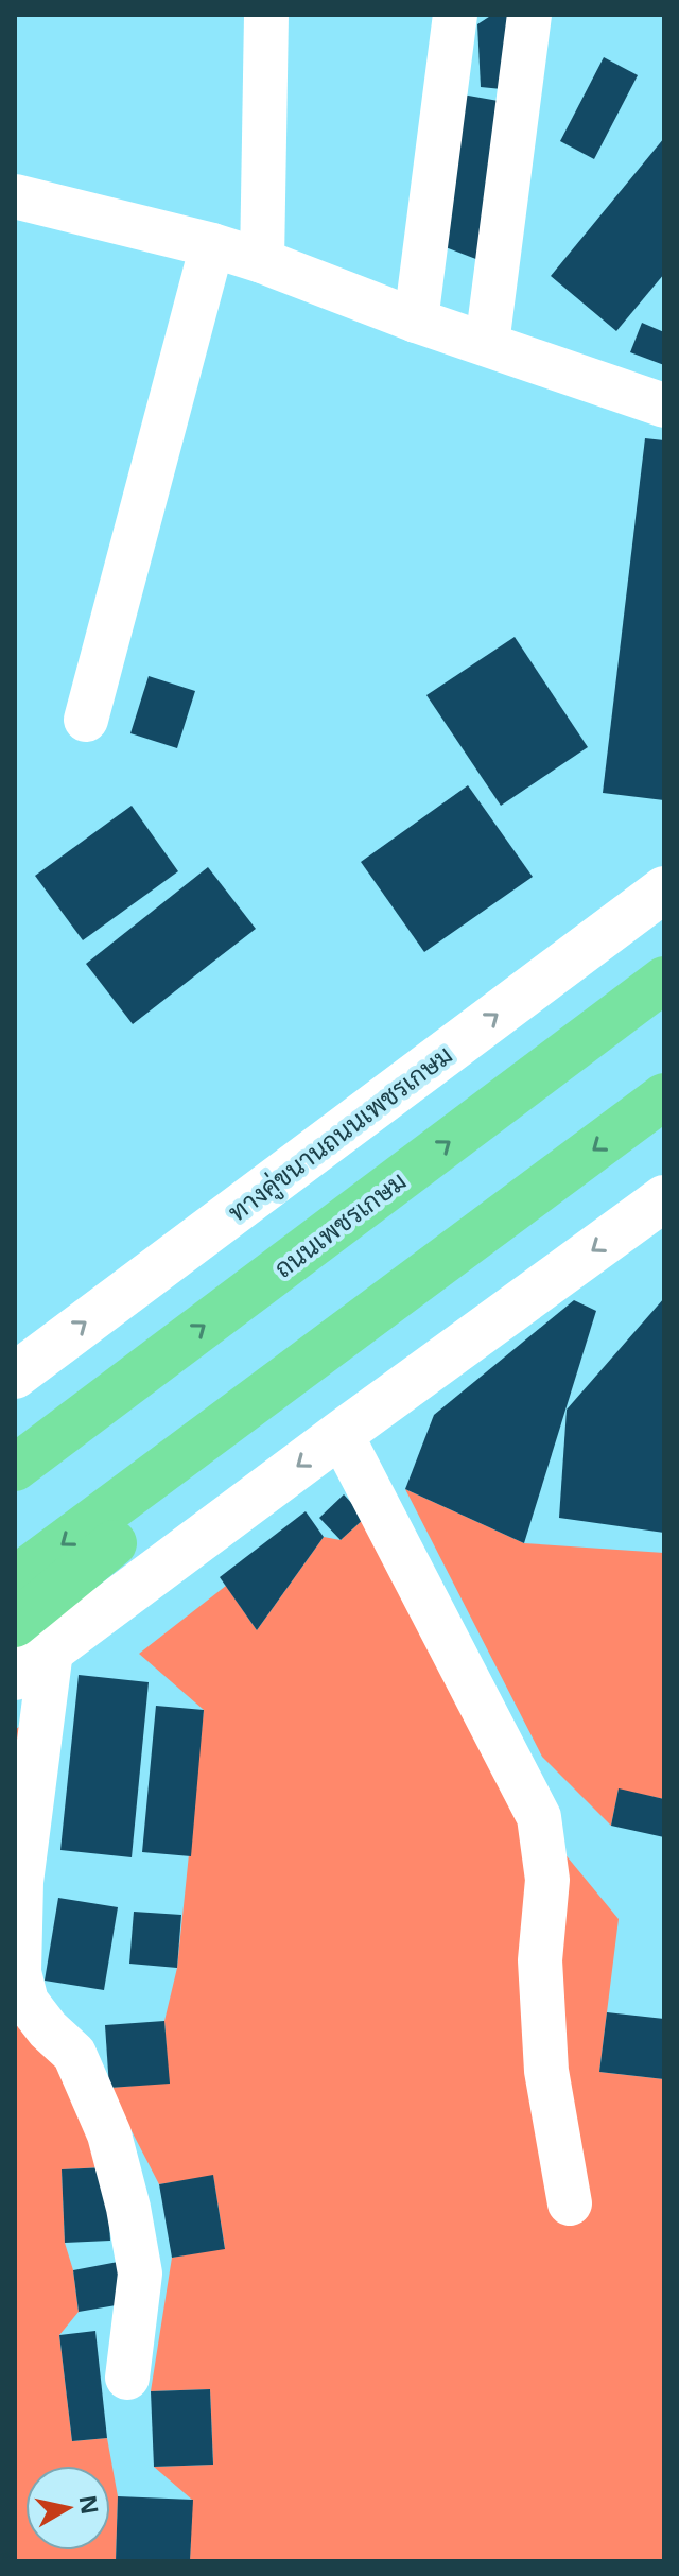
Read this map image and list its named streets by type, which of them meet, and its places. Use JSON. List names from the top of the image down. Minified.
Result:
{"streets":{"highway":["ถนนเพชรเกษม"],"main road":["ทางคู่ขนานถนนเพชรเกษม"]},"north":"right"}
